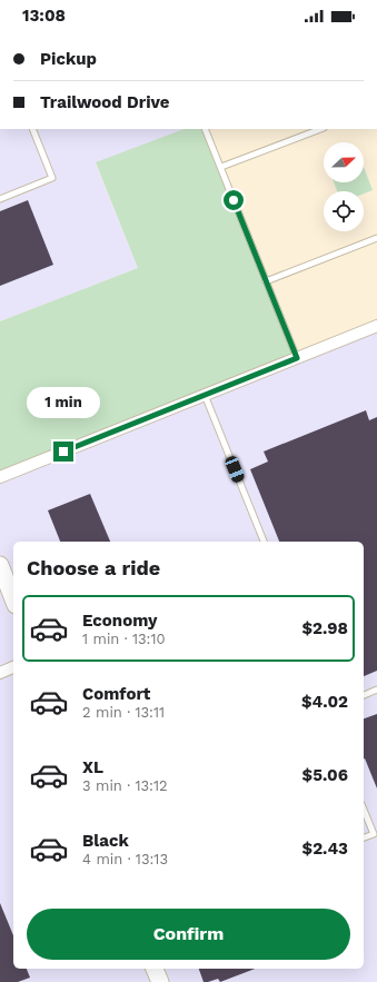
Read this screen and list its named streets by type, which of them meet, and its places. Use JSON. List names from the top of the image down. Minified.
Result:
{"north":"right","page":{"status":"13:08","banner":["Pickup","Trailwood Drive"],"bubble":"1 min","heading":"Choose a ride","list":[{"name":"Economy","note":"1 min · 13:10","value":"$2.98"},{"name":"Comfort","note":"2 min · 13:11","value":"$4.02"},{"name":"XL","note":"3 min · 13:12","value":"$5.06"},{"name":"Black","note":"4 min · 13:13","value":"$2.43"}],"buttons":"Confirm"}}
